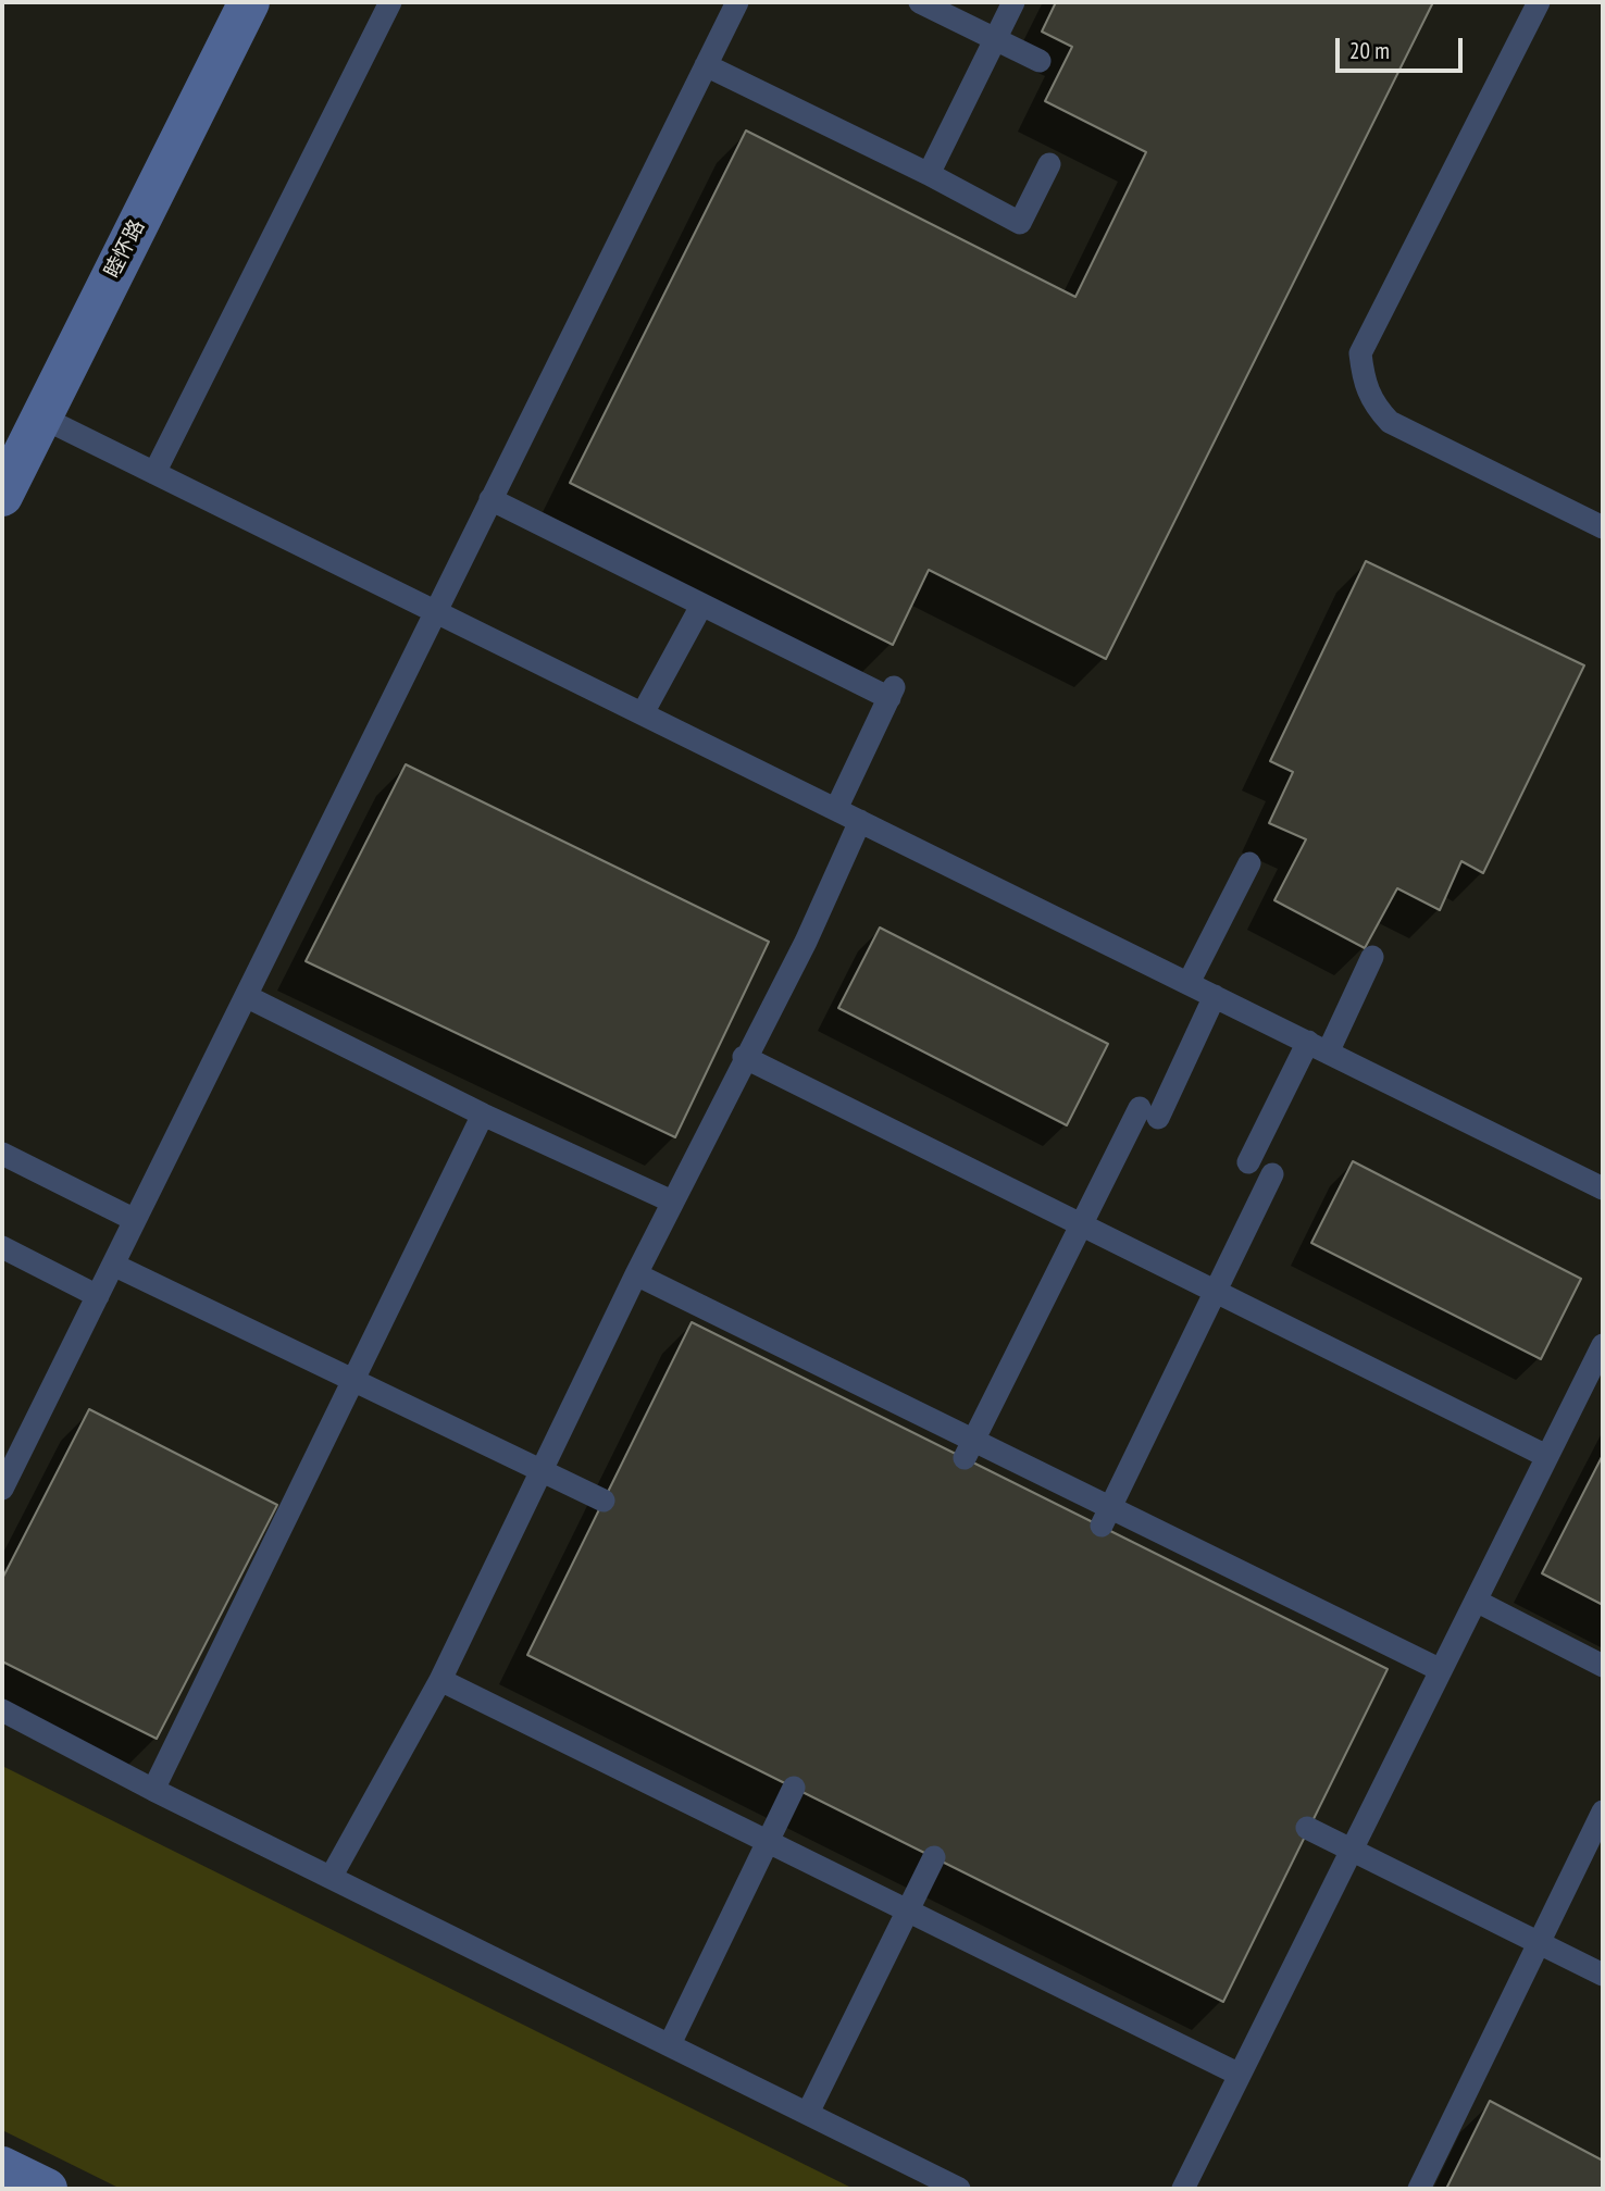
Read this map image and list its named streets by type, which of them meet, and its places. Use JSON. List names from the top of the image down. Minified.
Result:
{"streets":{"street":["睦怀路"]},"scale_bar":"20 m"}
